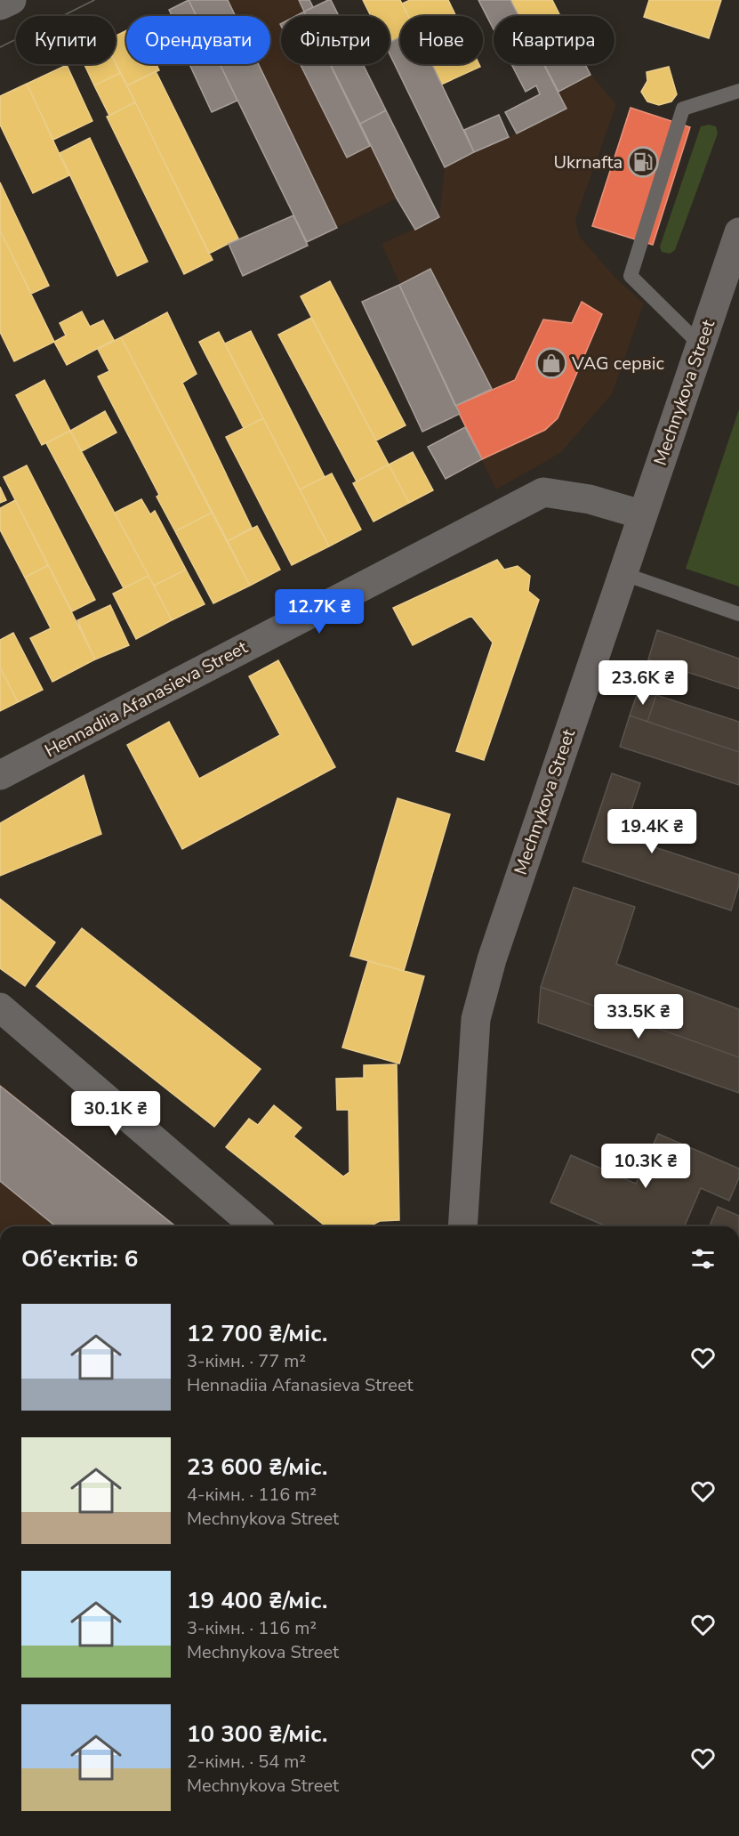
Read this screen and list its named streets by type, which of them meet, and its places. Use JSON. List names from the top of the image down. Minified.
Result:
{"streets":{"main road":["Mechnykova Street"],"street":["Hennadiia Afanasieva Street"]},"crossings":[["Mechnykova Street","Hennadiia Afanasieva Street"]],"places":{"fuel station":["Ukrnafta"],"shop":["VAG сервіс"]},"page":{"chip":["Купити","Орендувати","Фільтри","Нове","Квартира"],"price":["12.7K ₴","23.6K ₴","19.4K ₴","33.5K ₴","30.1K ₴","10.3K ₴"],"heading":"Об’єктів: 6","list":[{"name":"12 700 ₴/міс.","note":"3-кімн. · 77 m² · Hennadiia Afanasieva Street"},{"name":"23 600 ₴/міс.","note":"4-кімн. · 116 m² · Mechnykova Street"},{"name":"19 400 ₴/міс.","note":"3-кімн. · 116 m² · Mechnykova Street"},{"name":"10 300 ₴/міс.","note":"2-кімн. · 54 m² · Mechnykova Street"}]}}
